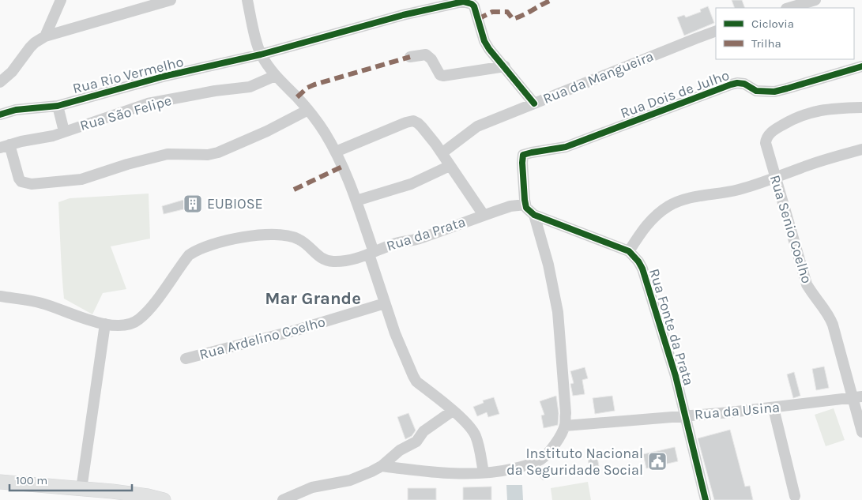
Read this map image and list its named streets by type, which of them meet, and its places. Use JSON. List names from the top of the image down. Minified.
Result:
{"streets":{"street":["Rua Rio Vermelho","Rua da Mangueira","Rua Dois de Julho","Rua São Felipe","Rua Senio Coelho","Rua da Prata","Rua Fonte da Prata","Rua Ardelino Coelho","Rua da Usina"]},"crossings":[["Rua Senio Coelho","Rua da Usina"],["Rua Fonte da Prata","Rua da Usina"]],"districts":["Mar Grande"],"places":{"building":["EUBIOSE"],"public building":["Instituto Nacional da Seguridade Social"]},"legend":["Ciclovia","Trilha"],"scale_bar":"100 m"}
